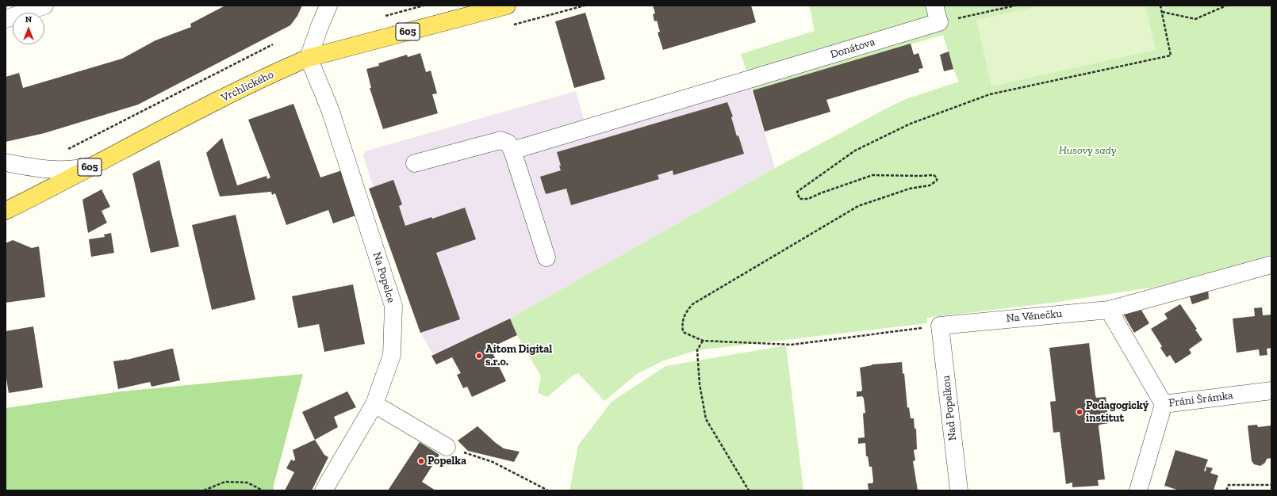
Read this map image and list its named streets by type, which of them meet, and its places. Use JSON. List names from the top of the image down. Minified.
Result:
{"streets":{"main road":["605","Vrchlického"],"street":["Donátova","Na Popelce","Na Věnečku","Fráni Šrámka","Nad Popelkou"]},"crossings":[["Vrchlického","Na Popelce"],["Na Věnečku","Nad Popelkou"]],"parks":["Husovy sady"],"places":["Aitom Digital s.r.o.","Pedagogický institut","Popelka"],"north":"top"}
